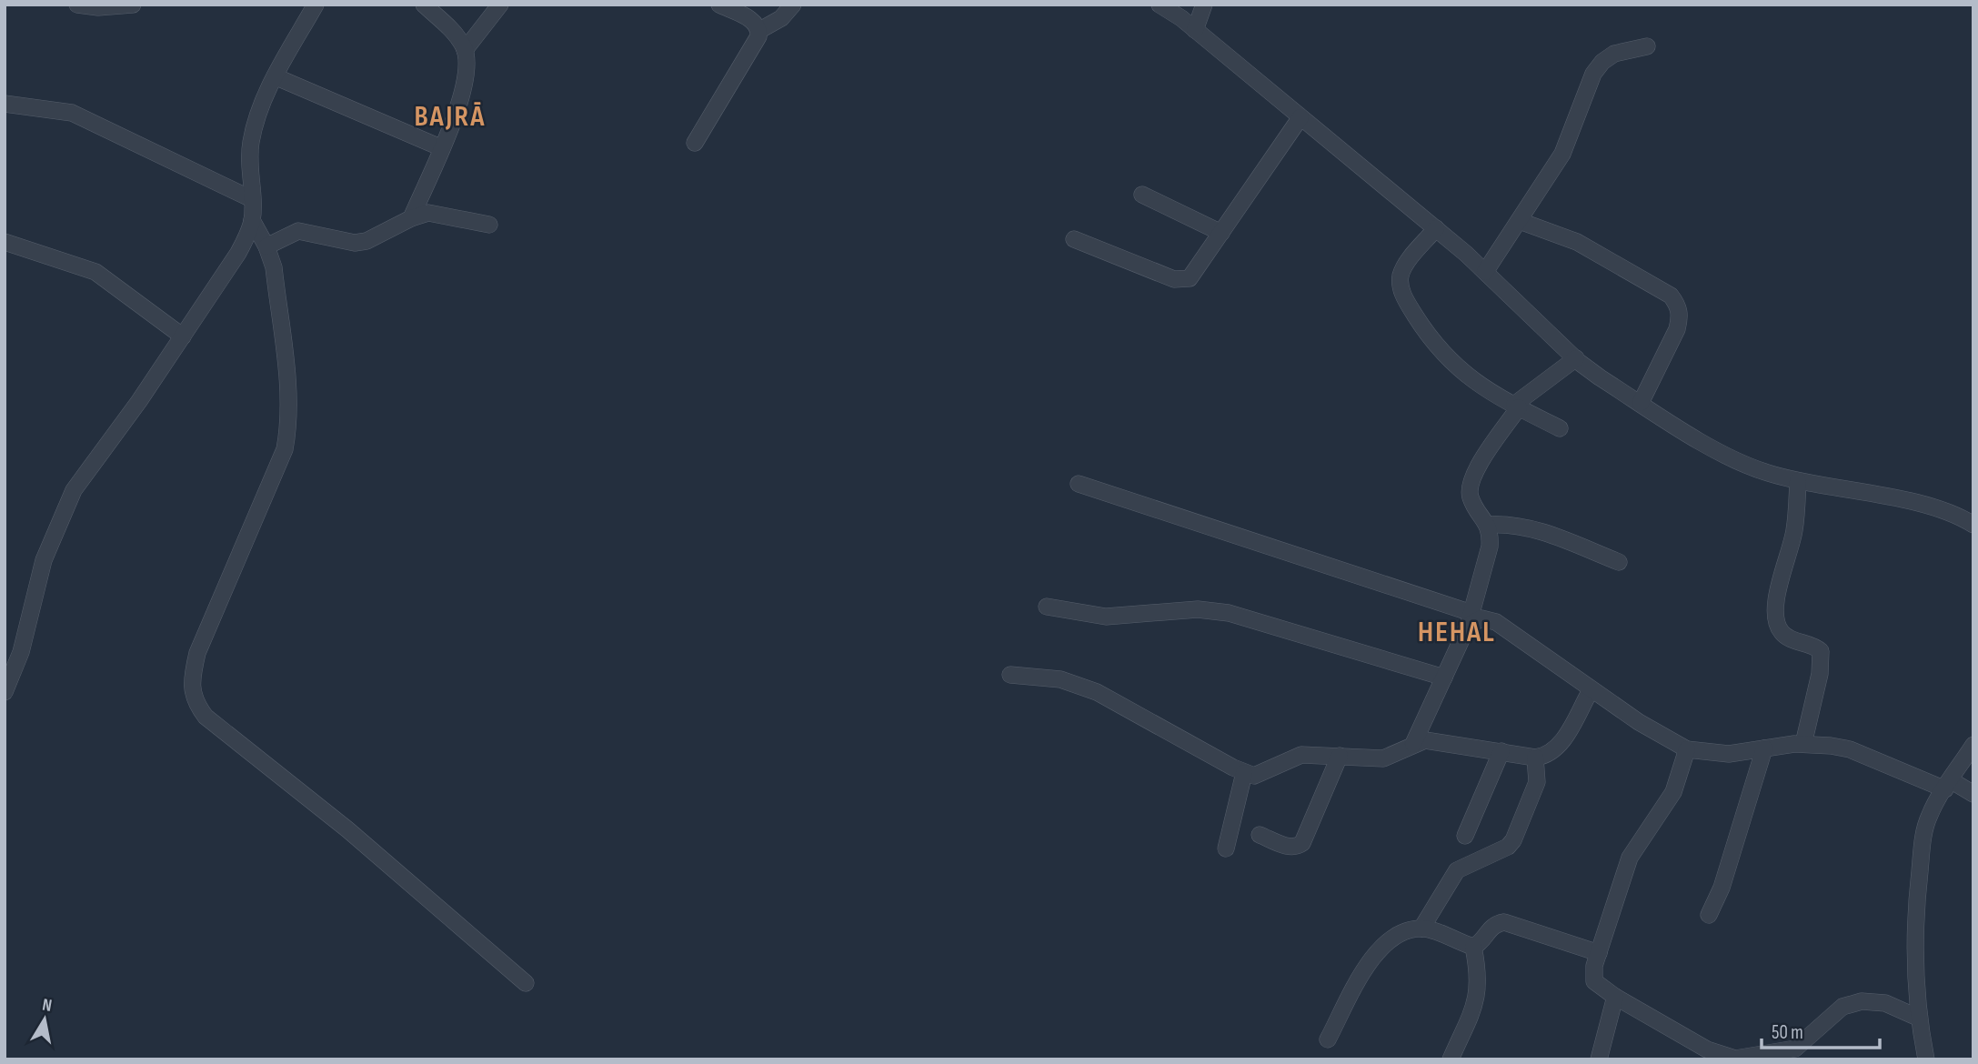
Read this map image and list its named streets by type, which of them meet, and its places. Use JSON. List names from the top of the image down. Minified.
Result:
{"districts":["BAJRĀ","HEHAL"],"scale_bar":"50 m","north":"top"}
